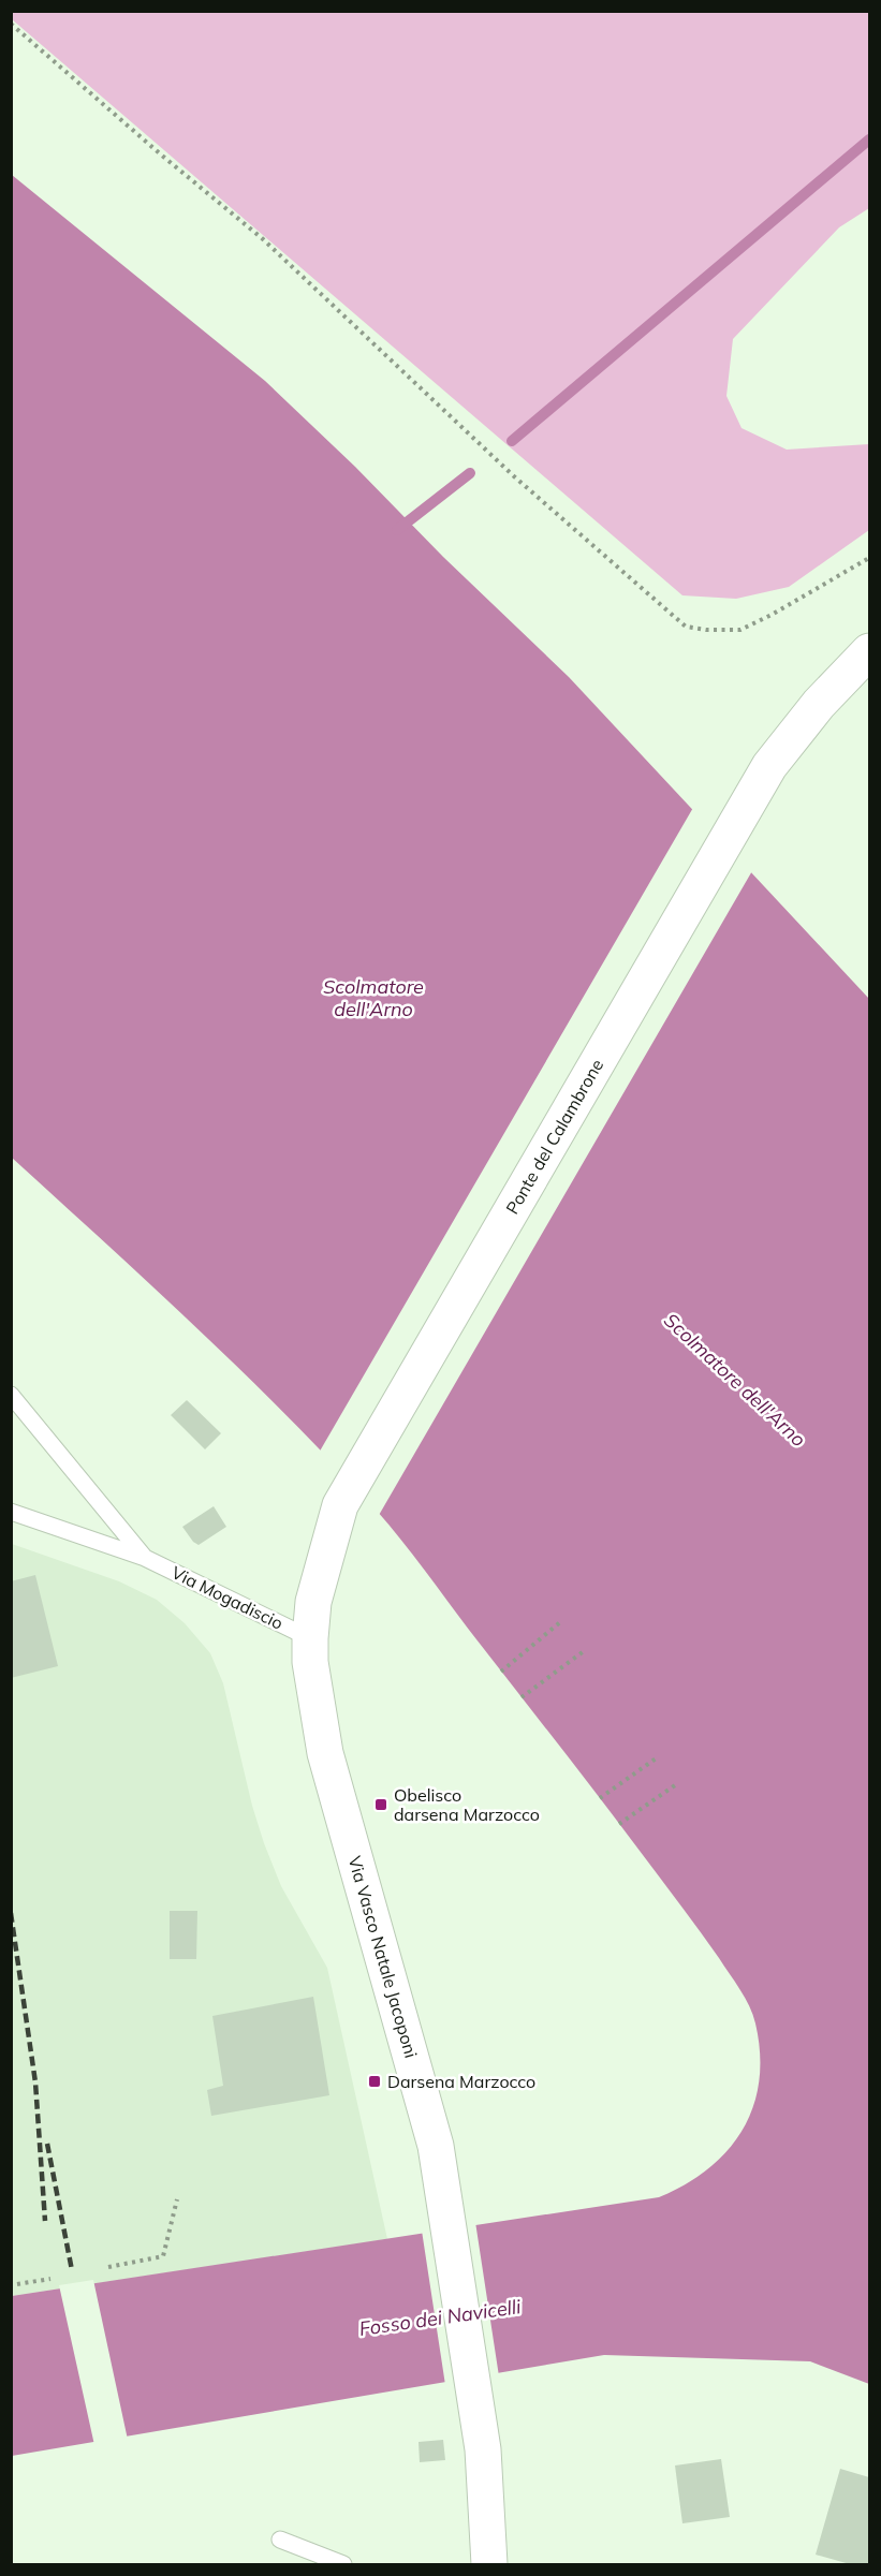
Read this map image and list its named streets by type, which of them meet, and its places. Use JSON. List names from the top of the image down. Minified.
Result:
{"streets":{"main road":["Ponte del Calambrone","Via Vasco Natale Jacoponi"],"lane":["Via Mogadiscio"]},"crossings":[["Ponte del Calambrone","Via Vasco Natale Jacoponi"],["Via Mogadiscio","Via Vasco Natale Jacoponi"]],"water":["Scolmatore dell'Arno","Fosso dei Navicelli"],"places":{"transit":["Obelisco darsena Marzocco","Darsena Marzocco"]}}
